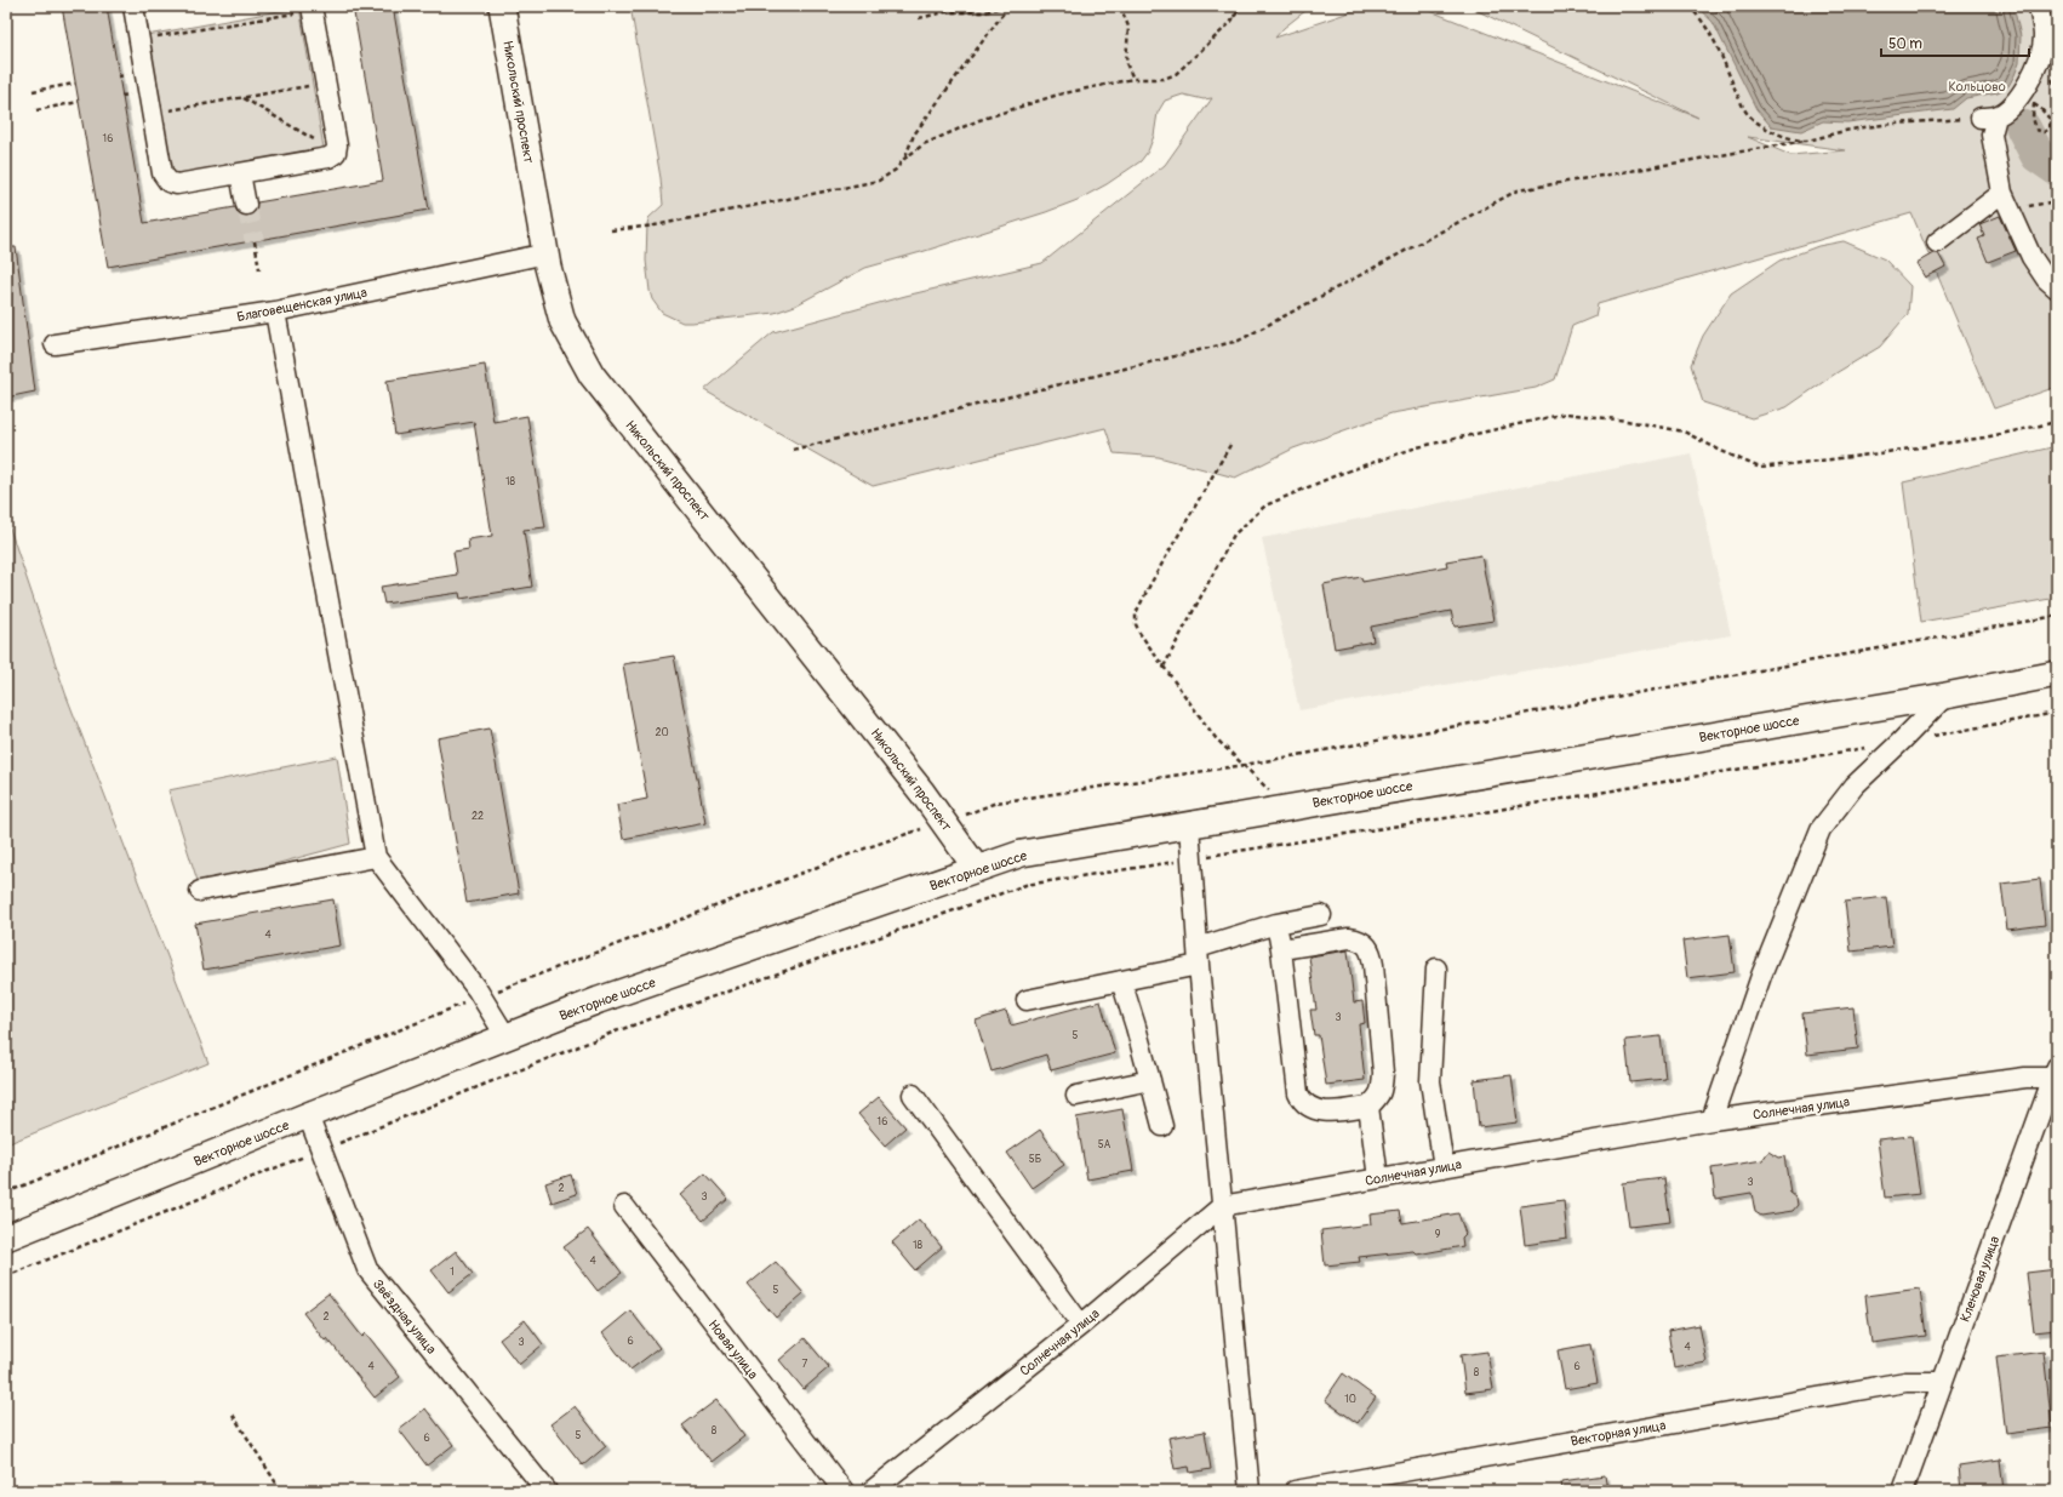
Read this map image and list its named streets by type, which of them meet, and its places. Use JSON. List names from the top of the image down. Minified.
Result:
{"streets":{"main road":["Никольский проспект","Векторное шоссе"],"street":["Благовещенская улица","Солнечная улица","Кленовая улица","Звёздная улица","Новая улица","Векторная улица"]},"crossings":[["Никольский проспект","Благовещенская улица"],["Никольский проспект","Векторное шоссе"],["Векторное шоссе","Звёздная улица"],["Солнечная улица","Кленовая улица"],["Кленовая улица","Векторная улица"]],"parks":["Кольцово"],"house_numbers":["16","18","20","22","4","3","5","16","5А","5Б","3","2","3","9","18","4","1","5","2","6","3","4","7","4","6","8","10","8","5","6"],"scale_bar":"50 m"}
